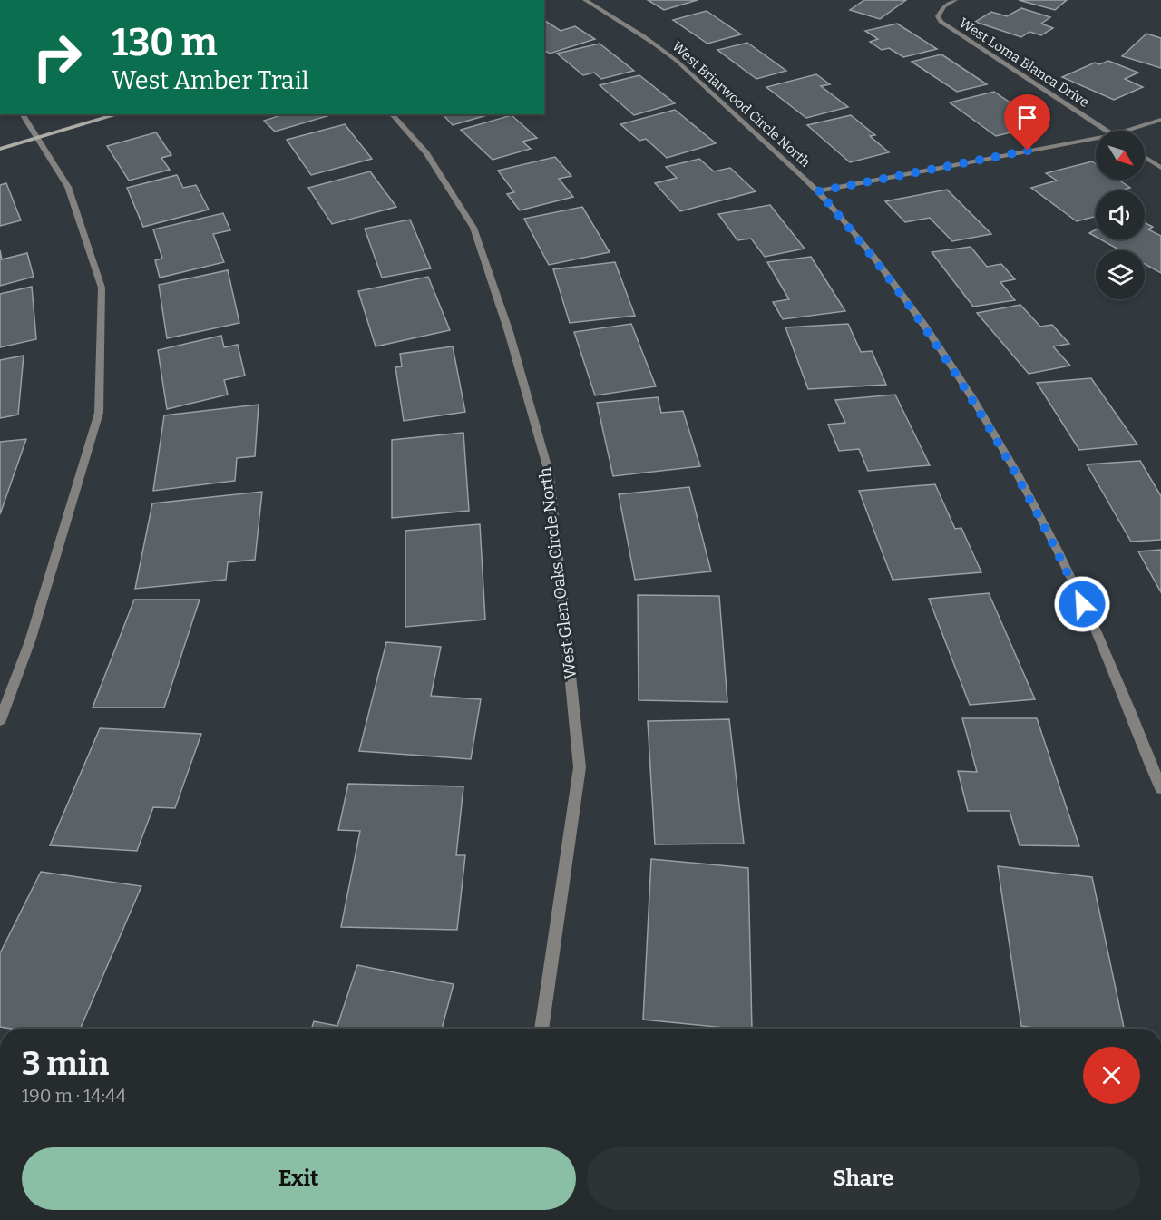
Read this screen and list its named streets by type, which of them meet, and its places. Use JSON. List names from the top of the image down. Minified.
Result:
{"streets":{"street":["West Loma Blanca Drive","West Briarwood Circle North","West Glen Oaks Circle North"]},"north":"bottom right","page":{"turn":["130 m","West Amber Trail"],"heading":["3 min","190 m · 14:44"],"buttons":["Exit","Share"]}}
